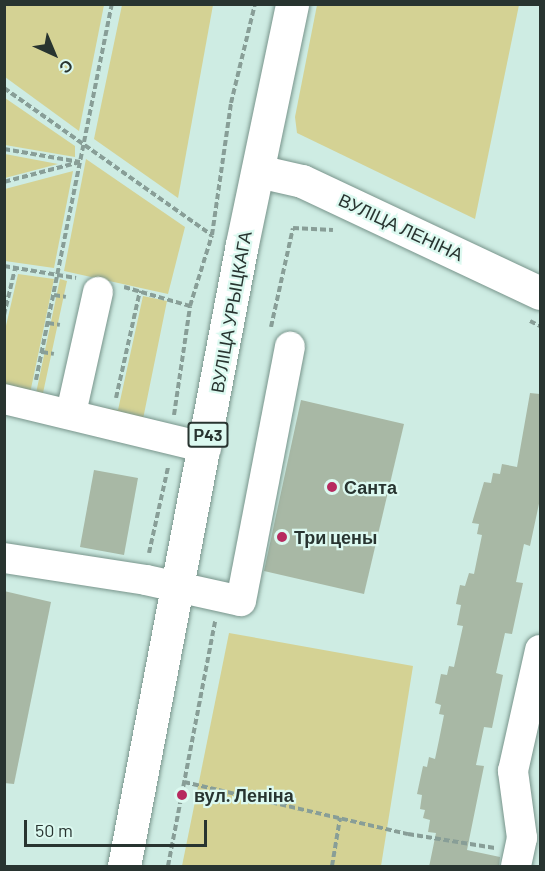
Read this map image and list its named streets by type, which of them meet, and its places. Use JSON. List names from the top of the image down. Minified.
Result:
{"streets":{"main road":["ВУЛІЦА ЛЕНІНА","ВУЛІЦА УРЫЦКАГА","Р43"]},"crossings":[["ВУЛІЦА ЛЕНІНА","ВУЛІЦА УРЫЦКАГА"]],"places":["Санта","Три цены","вул. Леніна"],"scale_bar":"50 m","north":"bottom right"}
